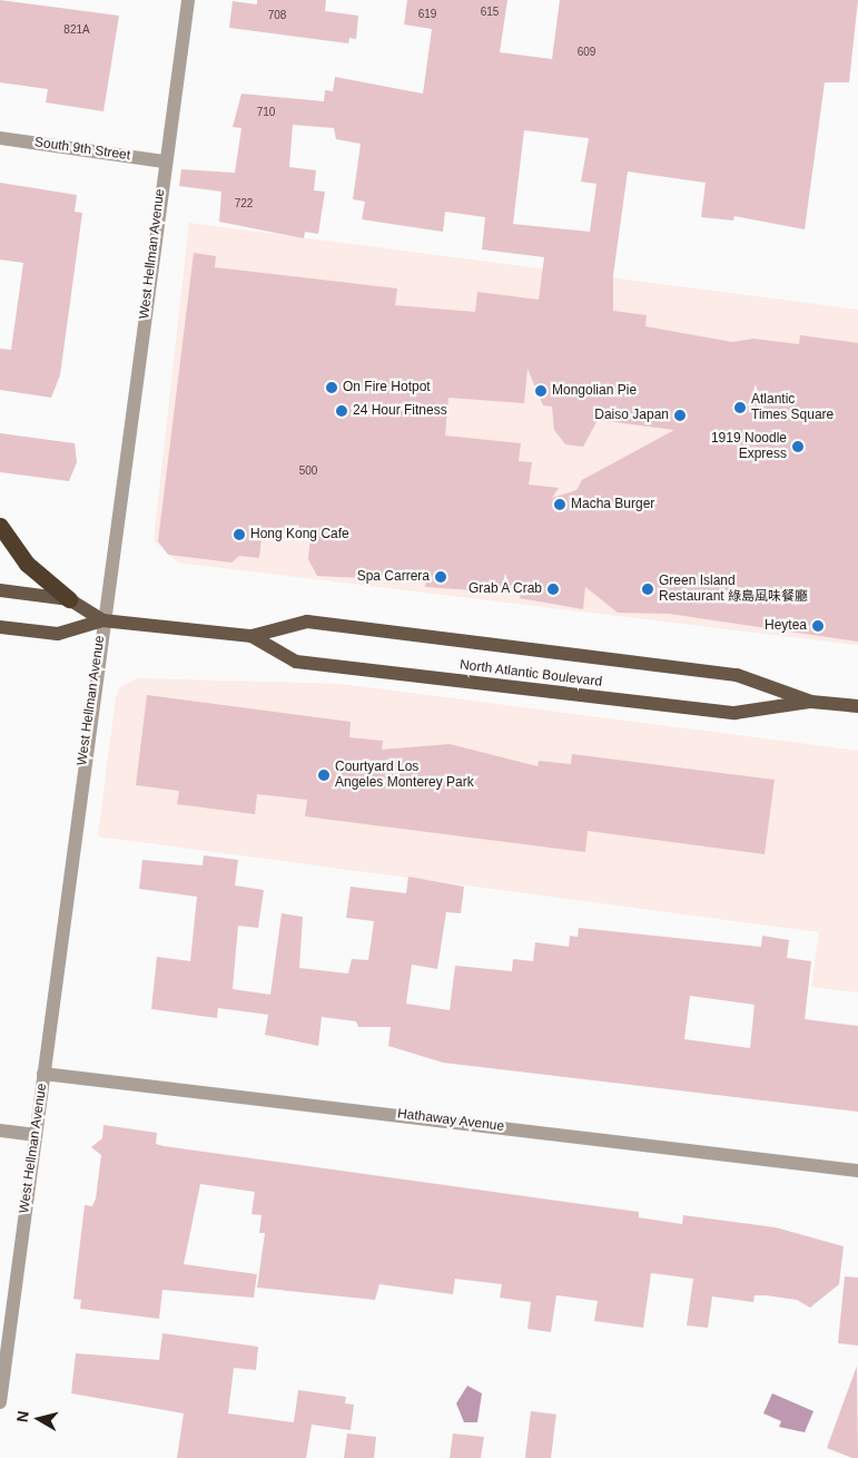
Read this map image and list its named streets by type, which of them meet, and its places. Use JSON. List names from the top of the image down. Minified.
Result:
{"streets":{"main road":["North Atlantic Boulevard"],"street":["South 9th Street","West Hellman Avenue","Hathaway Avenue"]},"crossings":[["South 9th Street","West Hellman Avenue"],["West Hellman Avenue","North Atlantic Boulevard"],["West Hellman Avenue","Hathaway Avenue"]],"places":["On Fire Hotpot","Mongolian Pie","Atlantic Times Square","24 Hour Fitness","Daiso Japan","1919 Noodle Express","Macha Burger","Hong Kong Cafe","Spa Carrera","Grab A Crab","Green Island Restaurant 綠島風味餐廳","Heytea","Courtyard Los Angeles Monterey Park"],"house_numbers":["615","619","708","821A","609","710","722","500"],"north":"left"}
